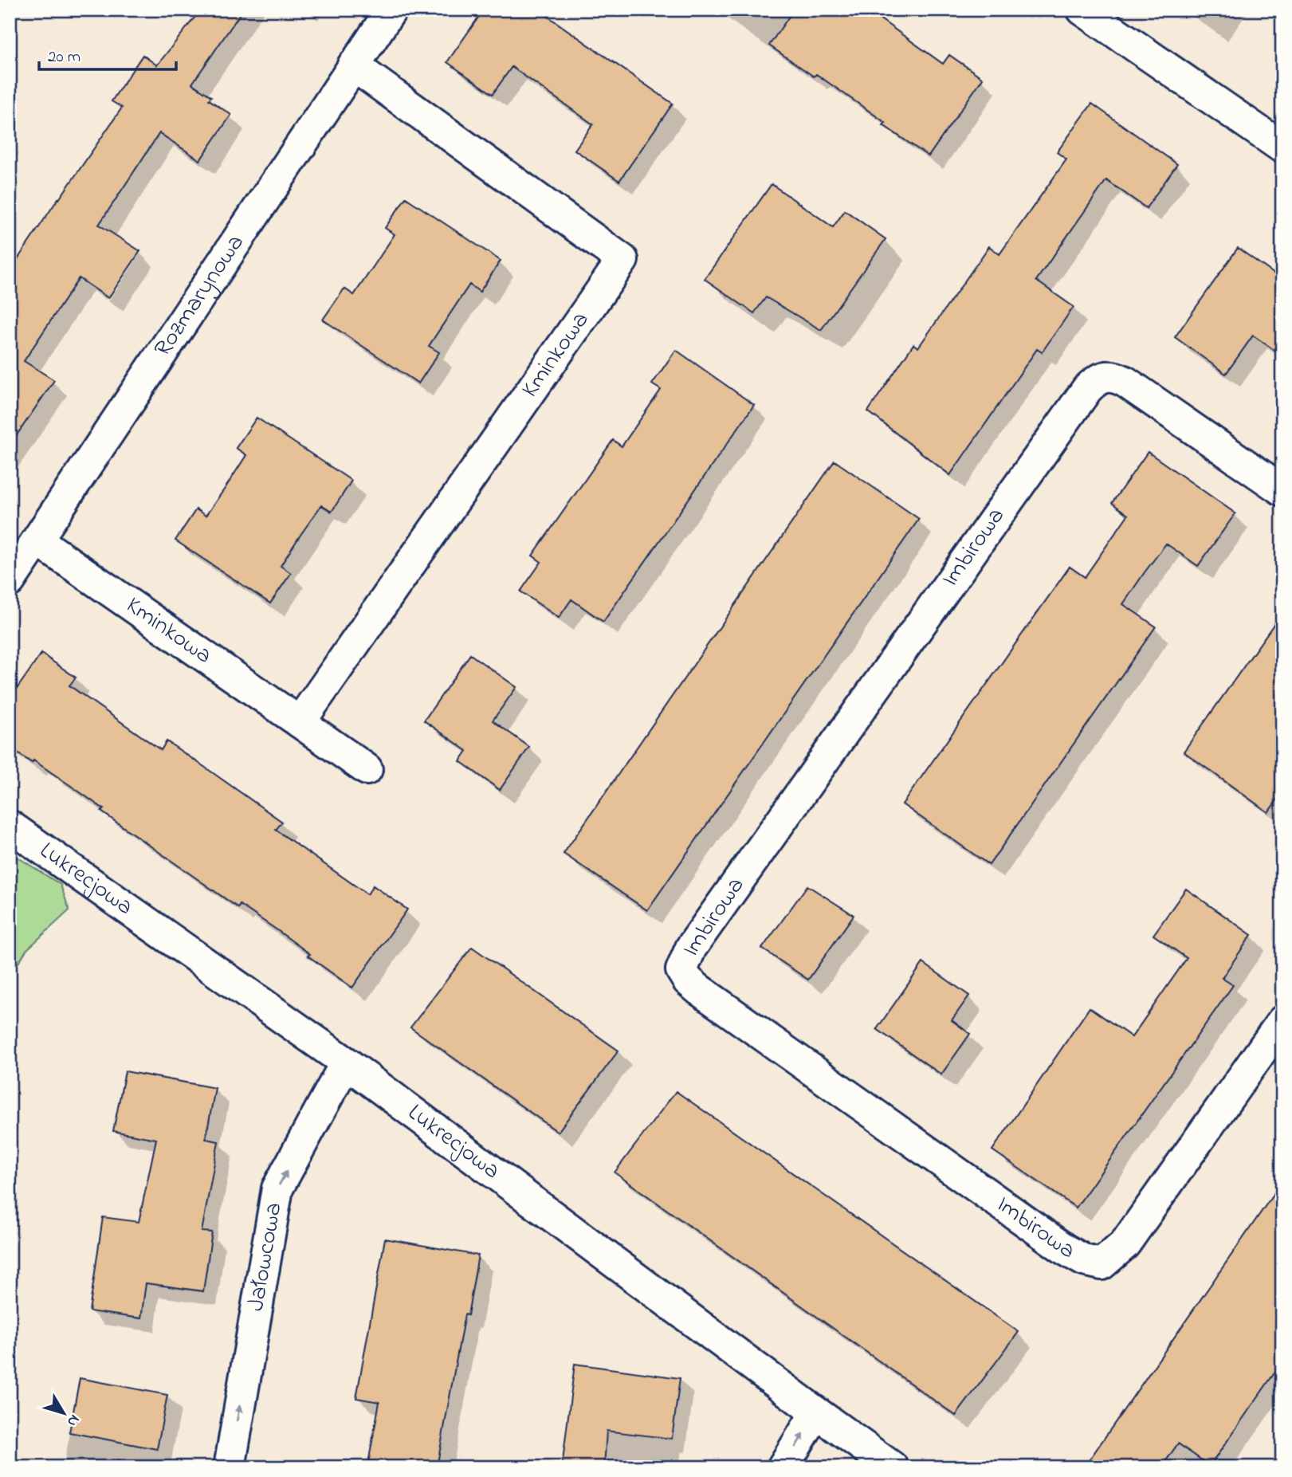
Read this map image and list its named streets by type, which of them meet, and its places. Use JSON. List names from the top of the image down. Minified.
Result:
{"streets":{"street":["Rozmarynowa","Kminkowa","Imbirowa","Lukrecjowa","Jałowcowa"]},"crossings":[["Rozmarynowa","Kminkowa"],["Lukrecjowa","Jałowcowa"]],"one_way":["Jałowcowa"],"scale_bar":"20 m","north":"bottom right"}
